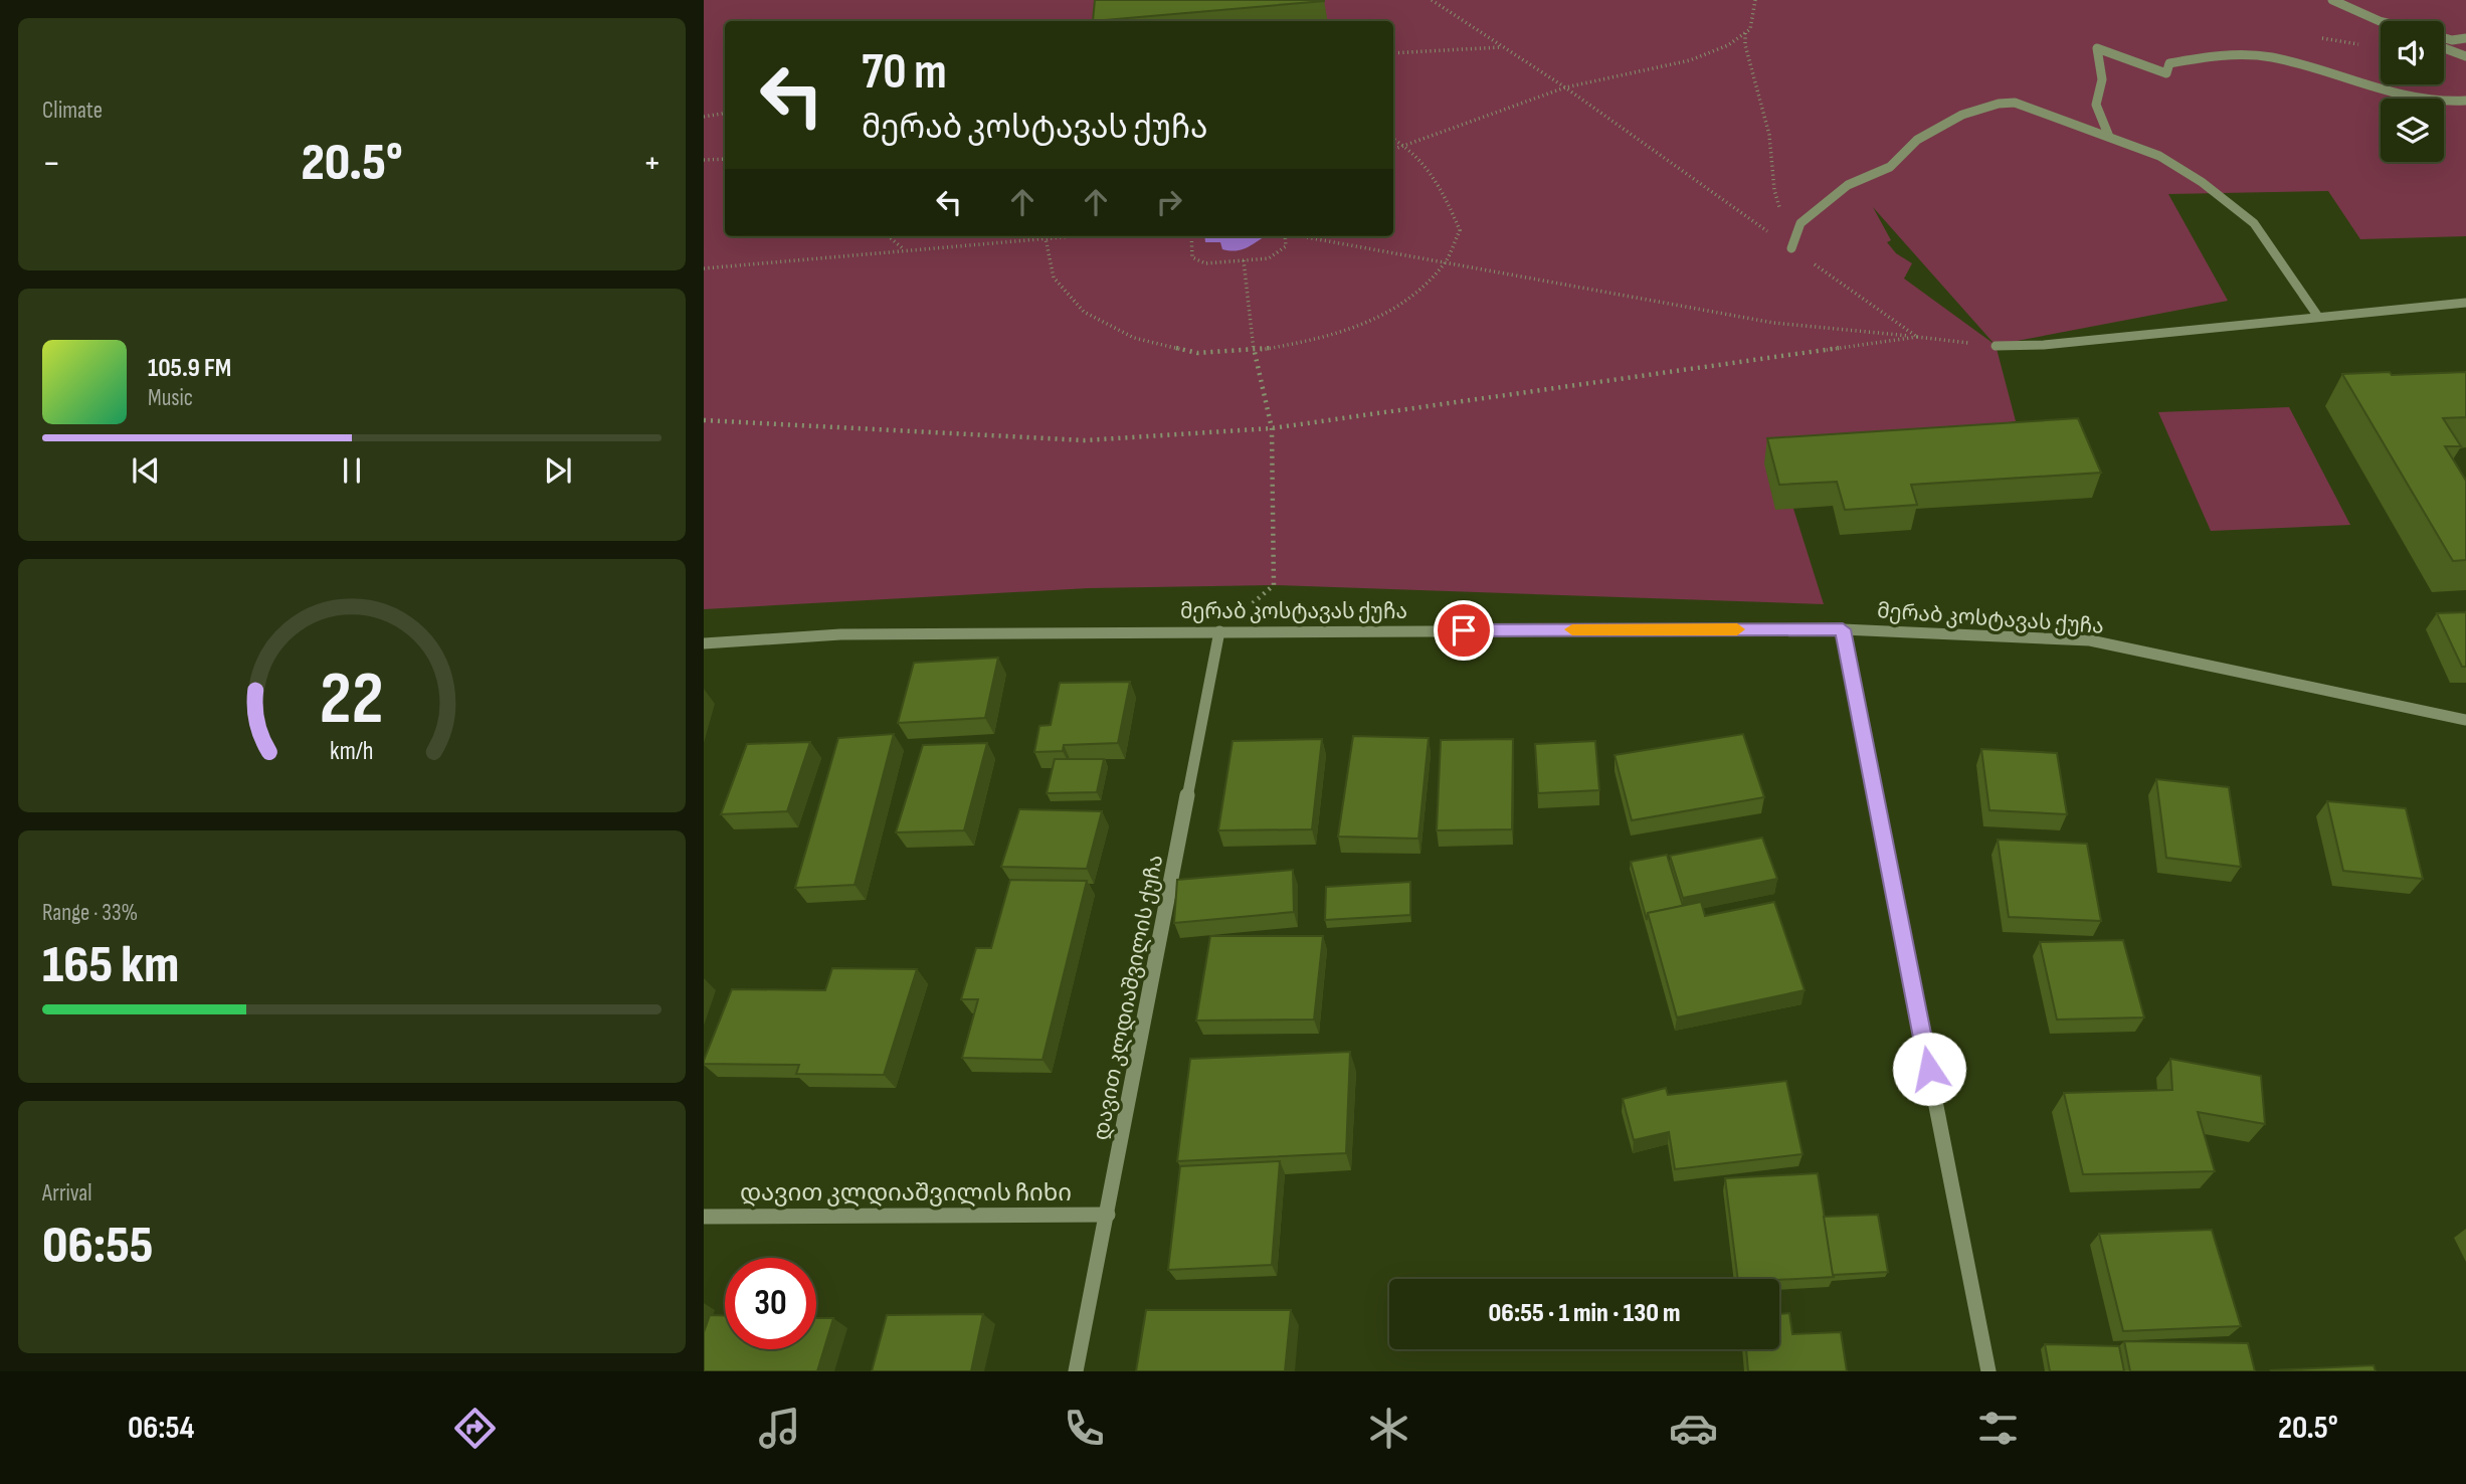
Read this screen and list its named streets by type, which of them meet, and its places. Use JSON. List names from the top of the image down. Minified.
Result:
{"streets":{"street":["მერაბ კოსტავას ქუჩა","დავით კლდიაშვილის ქუჩა","დავით კლდიაშვილის ჩიხი"]},"crossings":[["მერაბ კოსტავას ქუჩა","დავით კლდიაშვილის ქუჩა"],["დავით კლდიაშვილის ქუჩა","დავით კლდიაშვილის ჩიხი"]],"page":{"tile":["Climate",["Range · 33%","165 km"],["Arrival","06:55"]],"turn":["70 m","მერაბ კოსტავას ქუჩა"],"heat":["−","20.5°","+"],"song":["105.9 FM","Music"],"limit":"30","trip":"06:55 · 1 min · 130 m","tabs":["06:54","20.5°"],"gauge":["22","km/h"]}}
